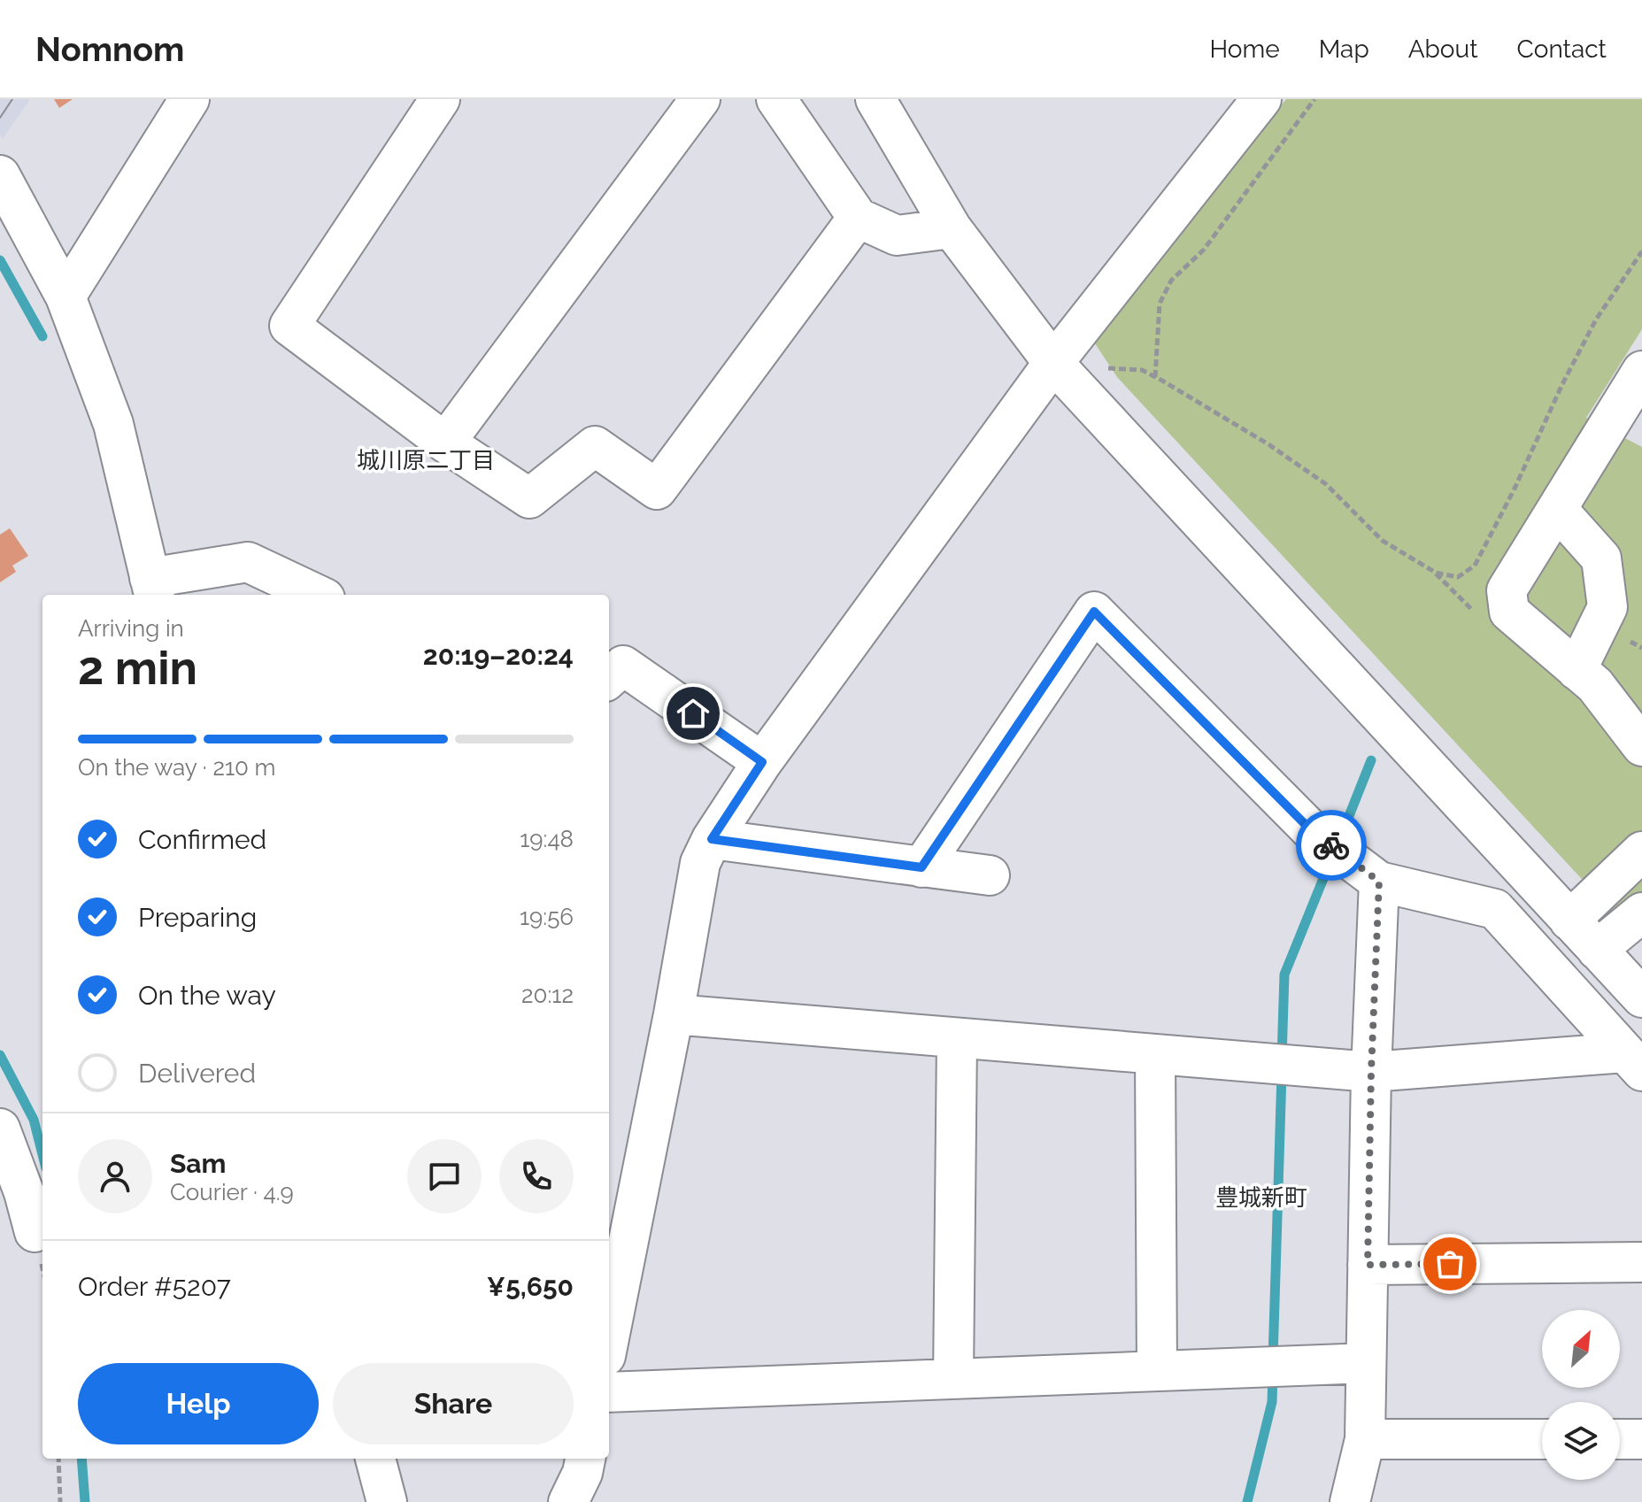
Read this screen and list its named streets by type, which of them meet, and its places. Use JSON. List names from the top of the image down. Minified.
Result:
{"districts":["城川原二丁目","豊城新町"],"north":"top right","page":{"header":"Nomnom","nav":["Home","Map","About","Contact"],"heading":["2 min","Arriving in","20:19–20:24"],"panel":["Sam","Courier · 4.9","Order #5207","¥5,650"],"bar":"On the way · 210 m","list":[["Confirmed","19:48"],["Preparing","19:56"],["On the way","20:12"],"Delivered"],"buttons":["Help","Share"]}}
